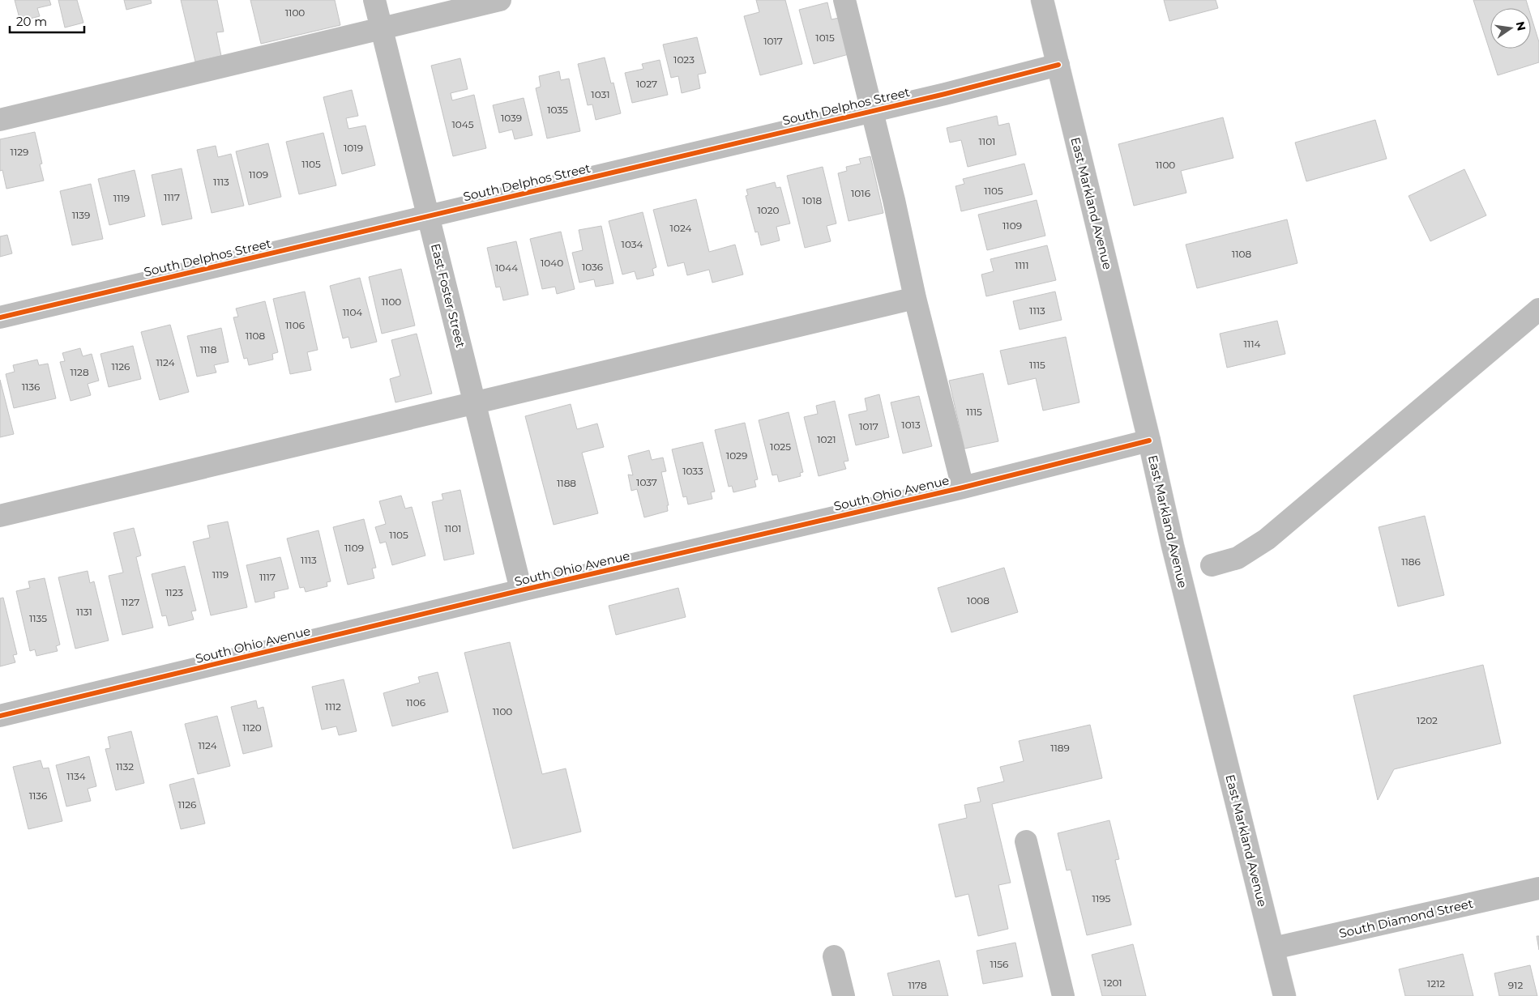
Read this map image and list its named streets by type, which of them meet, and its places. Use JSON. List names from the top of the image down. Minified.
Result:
{"streets":{"street":["South Delphos Street","East Markland Avenue","East Foster Street","South Ohio Avenue","South Diamond Street"]},"crossings":[["South Delphos Street","East Markland Avenue"],["South Delphos Street","East Foster Street"],["East Markland Avenue","South Ohio Avenue"],["East Markland Avenue","South Diamond Street"],["East Foster Street","South Ohio Avenue"]],"house_numbers":["1100","1015","1017","1023","1027","1031","1035","1039","1045","1101","1019","1129","1105","1100","1109","1113","1105","1016","1117","1119","1018","1020","1139","1109","1024","1034","1108","1040","1111","1036","1044","1100","1113","1104","1106","1108","1114","1118","1124","1115","1126","1128","1136","1115","1013","1017","1021","1025","1029","1033","1037","1188","1101","1105","1109","1113","1186","1119","1117","1123","1008","1127","1131","1135","1106","1112","1100","1202","1120","1124","1189","1132","1134","1136","1126","1195","1156","1201","1212","1178","912"],"scale_bar":"20 m","north":"right"}
